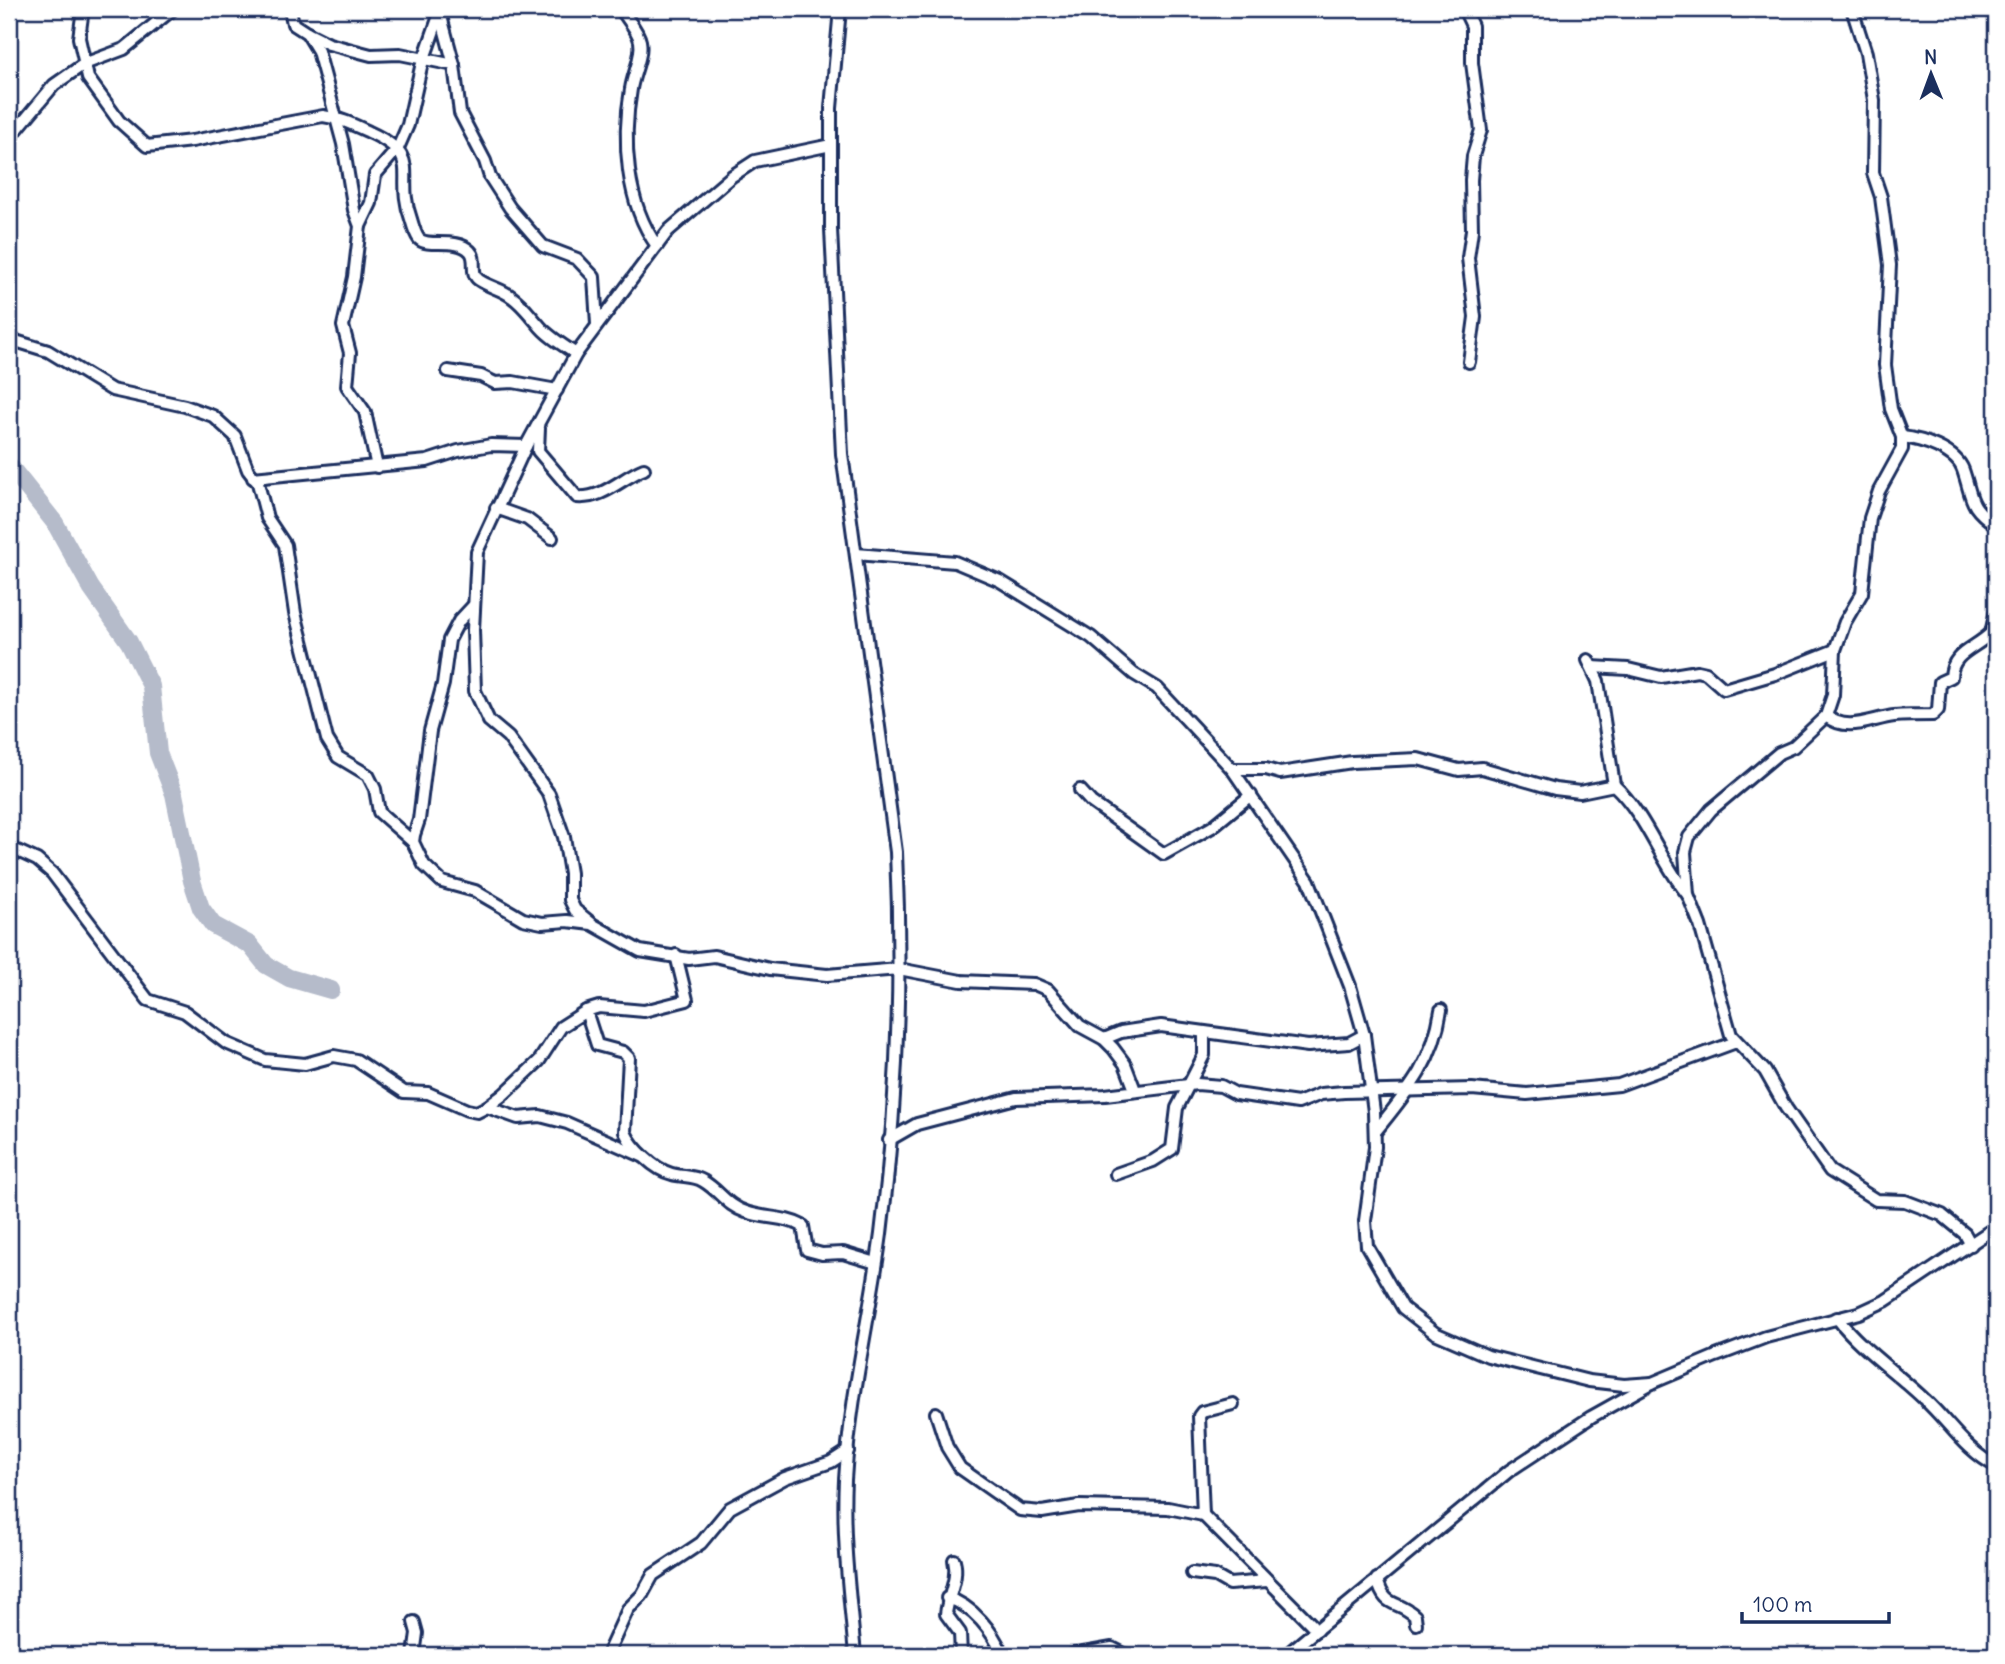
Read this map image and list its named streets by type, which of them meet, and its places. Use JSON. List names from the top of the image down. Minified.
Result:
{"scale_bar":"100 m","north":"top"}
